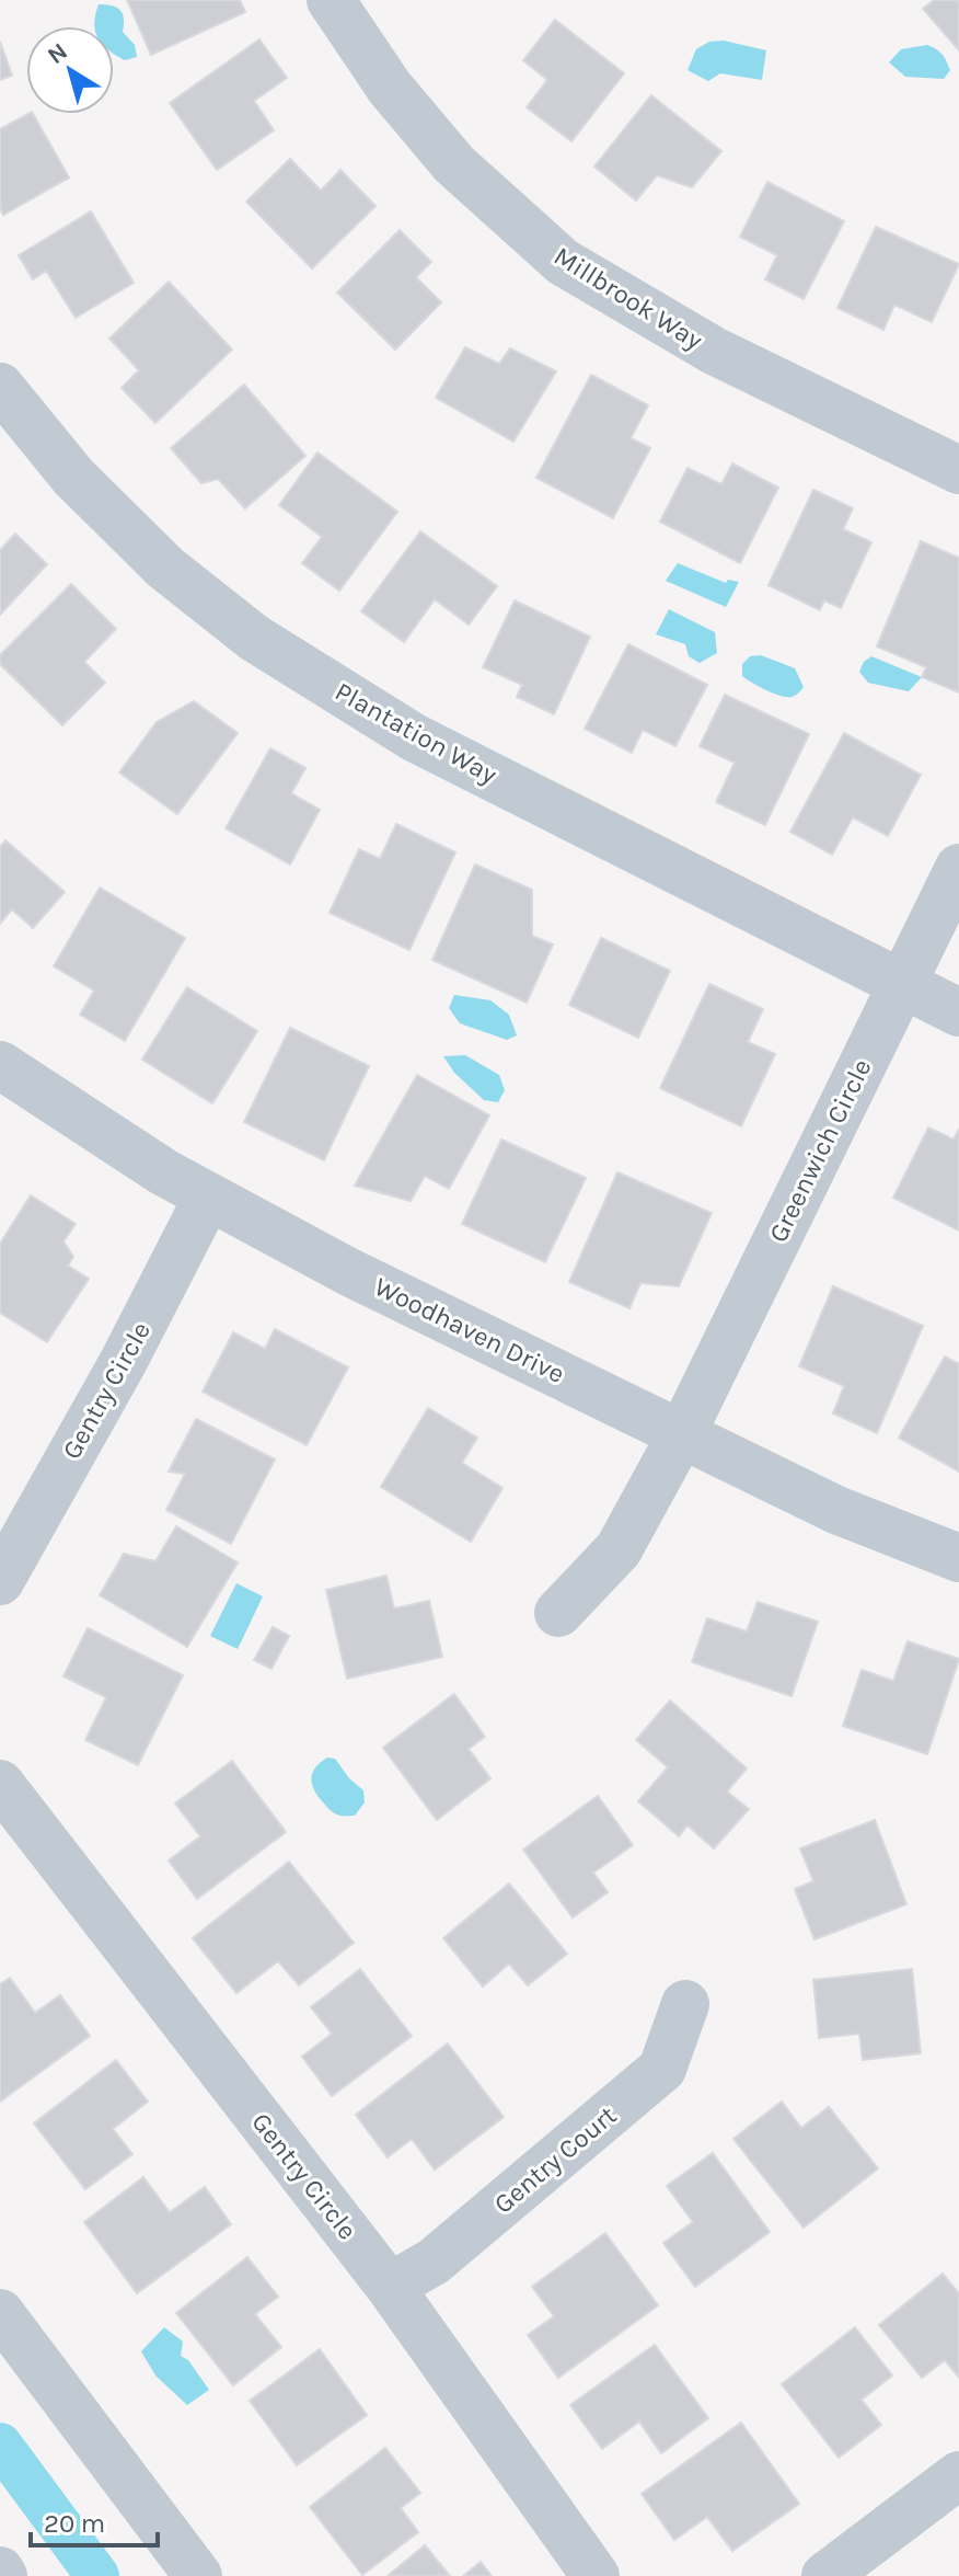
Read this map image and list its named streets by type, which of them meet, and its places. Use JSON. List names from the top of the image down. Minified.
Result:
{"streets":{"street":["Millbrook Way","Plantation Way","Greenwich Circle","Woodhaven Drive","Gentry Circle","Gentry Court"]},"crossings":[["Plantation Way","Greenwich Circle"],["Greenwich Circle","Woodhaven Drive"],["Woodhaven Drive","Gentry Circle"],["Gentry Circle","Gentry Court"]],"scale_bar":"20 m","north":"top left"}
